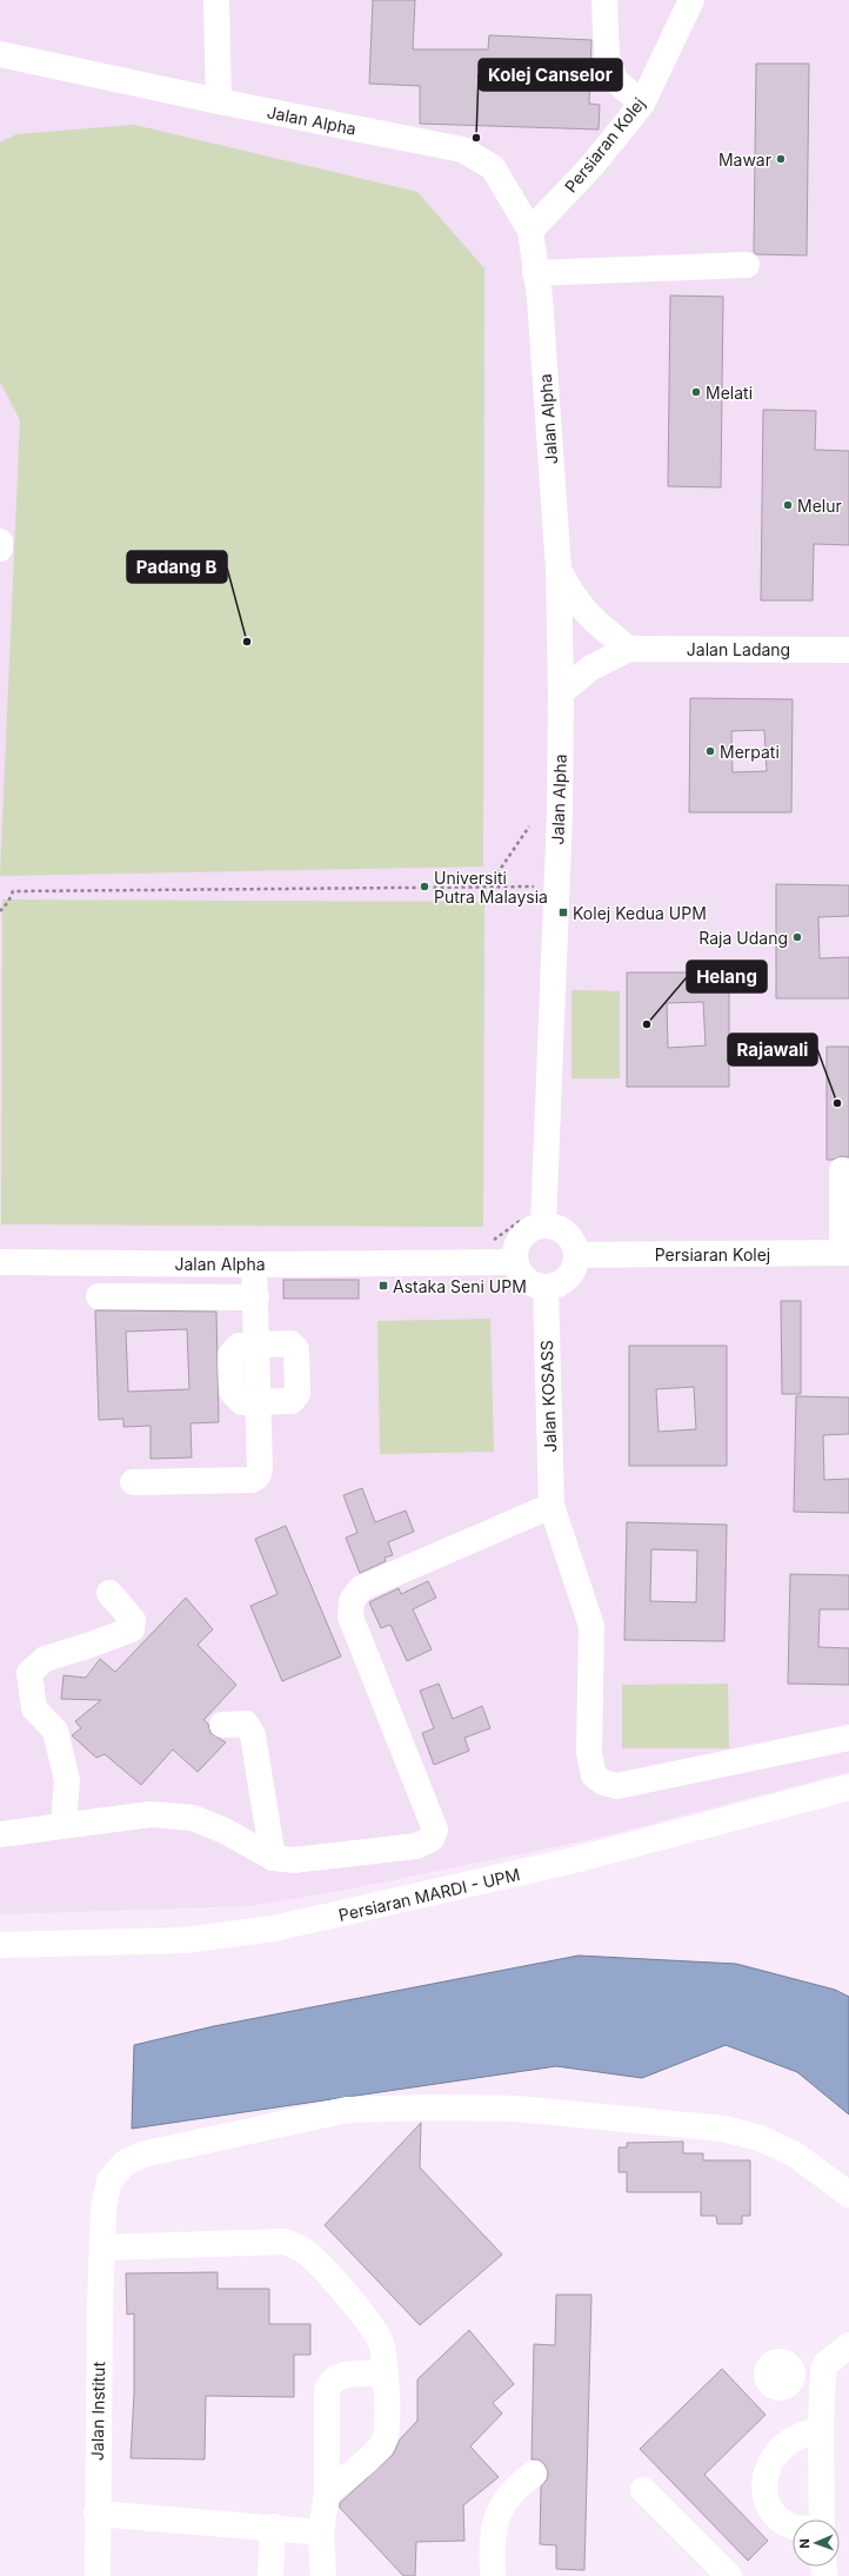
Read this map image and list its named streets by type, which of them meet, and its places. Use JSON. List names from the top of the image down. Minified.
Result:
{"streets":{"street":["Jalan Alpha","Persiaran Kolej","Jalan Ladang","Jalan KOSASS","Persiaran MARDI - UPM","Jalan Institut"]},"crossings":[["Jalan Alpha","Persiaran Kolej"],["Jalan Alpha","Jalan Ladang"],["Jalan Alpha","Jalan KOSASS"],["Persiaran Kolej","Jalan KOSASS"]],"places":{"other":["Kolej Canselor","Mawar","Melati","Melur","Padang B","Merpati","Universiti Putra Malaysia","Raja Udang","Helang","Rajawali"],"transit":["Kolej Kedua UPM","Astaka Seni UPM"]},"north":"left"}
